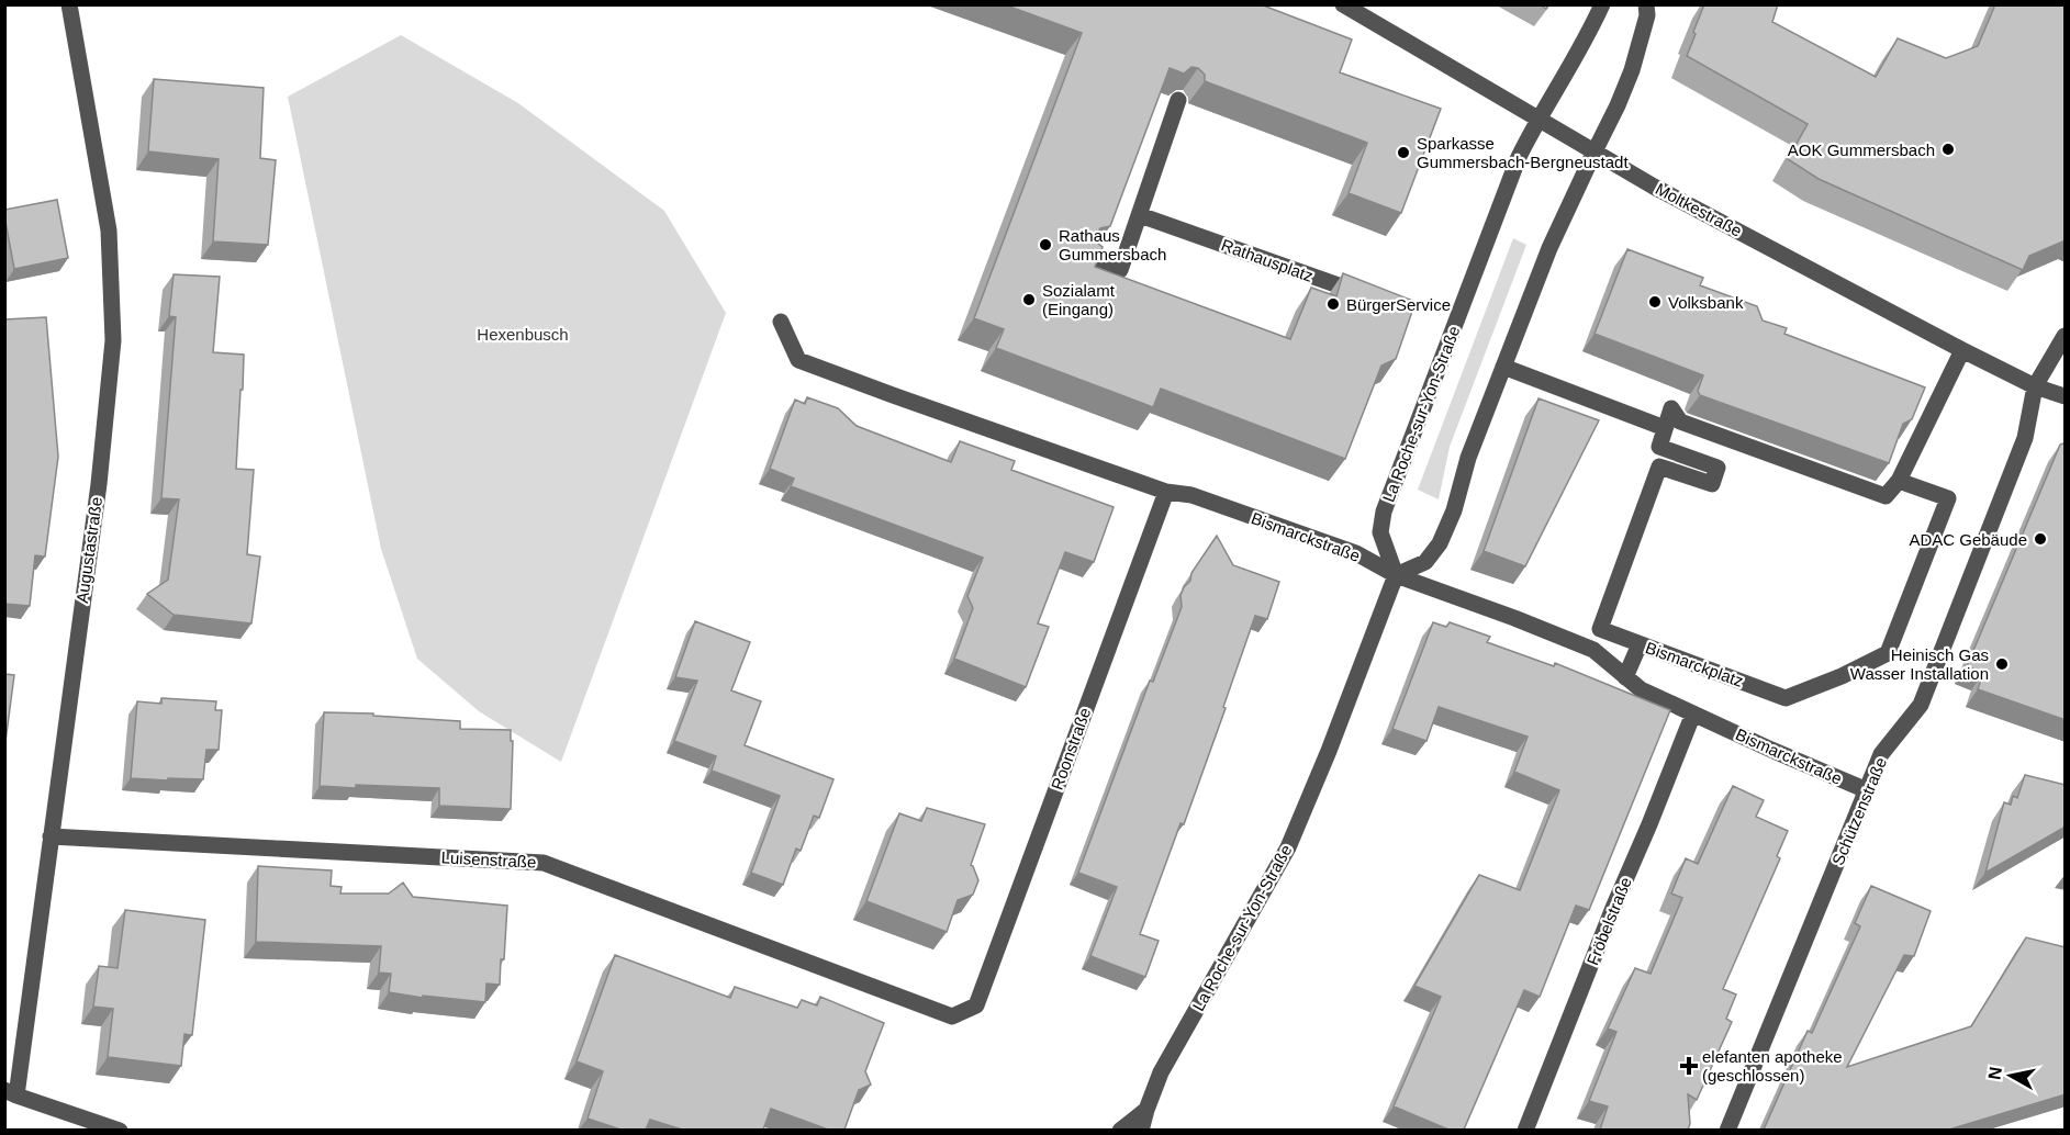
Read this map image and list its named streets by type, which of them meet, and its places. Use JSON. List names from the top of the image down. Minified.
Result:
{"streets":{"street":["Moltkestraße","Rathausplatz","La Roche-sur-Yon-Straße","Bismarckstraße","Augustastraße","Bismarckplatz","Roonstraße","Schützenstraße","Luisenstraße","Fröbelstraße"]},"crossings":[["Moltkestraße","La Roche-sur-Yon-Straße"],["Moltkestraße","Schützenstraße"],["La Roche-sur-Yon-Straße","Bismarckstraße"],["Bismarckstraße","Roonstraße"],["Bismarckstraße","Schützenstraße"],["Bismarckstraße","Fröbelstraße"],["Augustastraße","Luisenstraße"],["Roonstraße","Luisenstraße"]],"parks":["Hexenbusch"],"places":{"other":["AOK Gummersbach","Sparkasse Gummersbach-Bergneustadt","Rathaus Gummersbach","Sozialamt (Eingang)","Volksbank","BürgerService","ADAC Gebäude","Heinisch Gas Wasser Installation"],"health":["elefanten apotheke (geschlossen)"]},"north":"left"}
